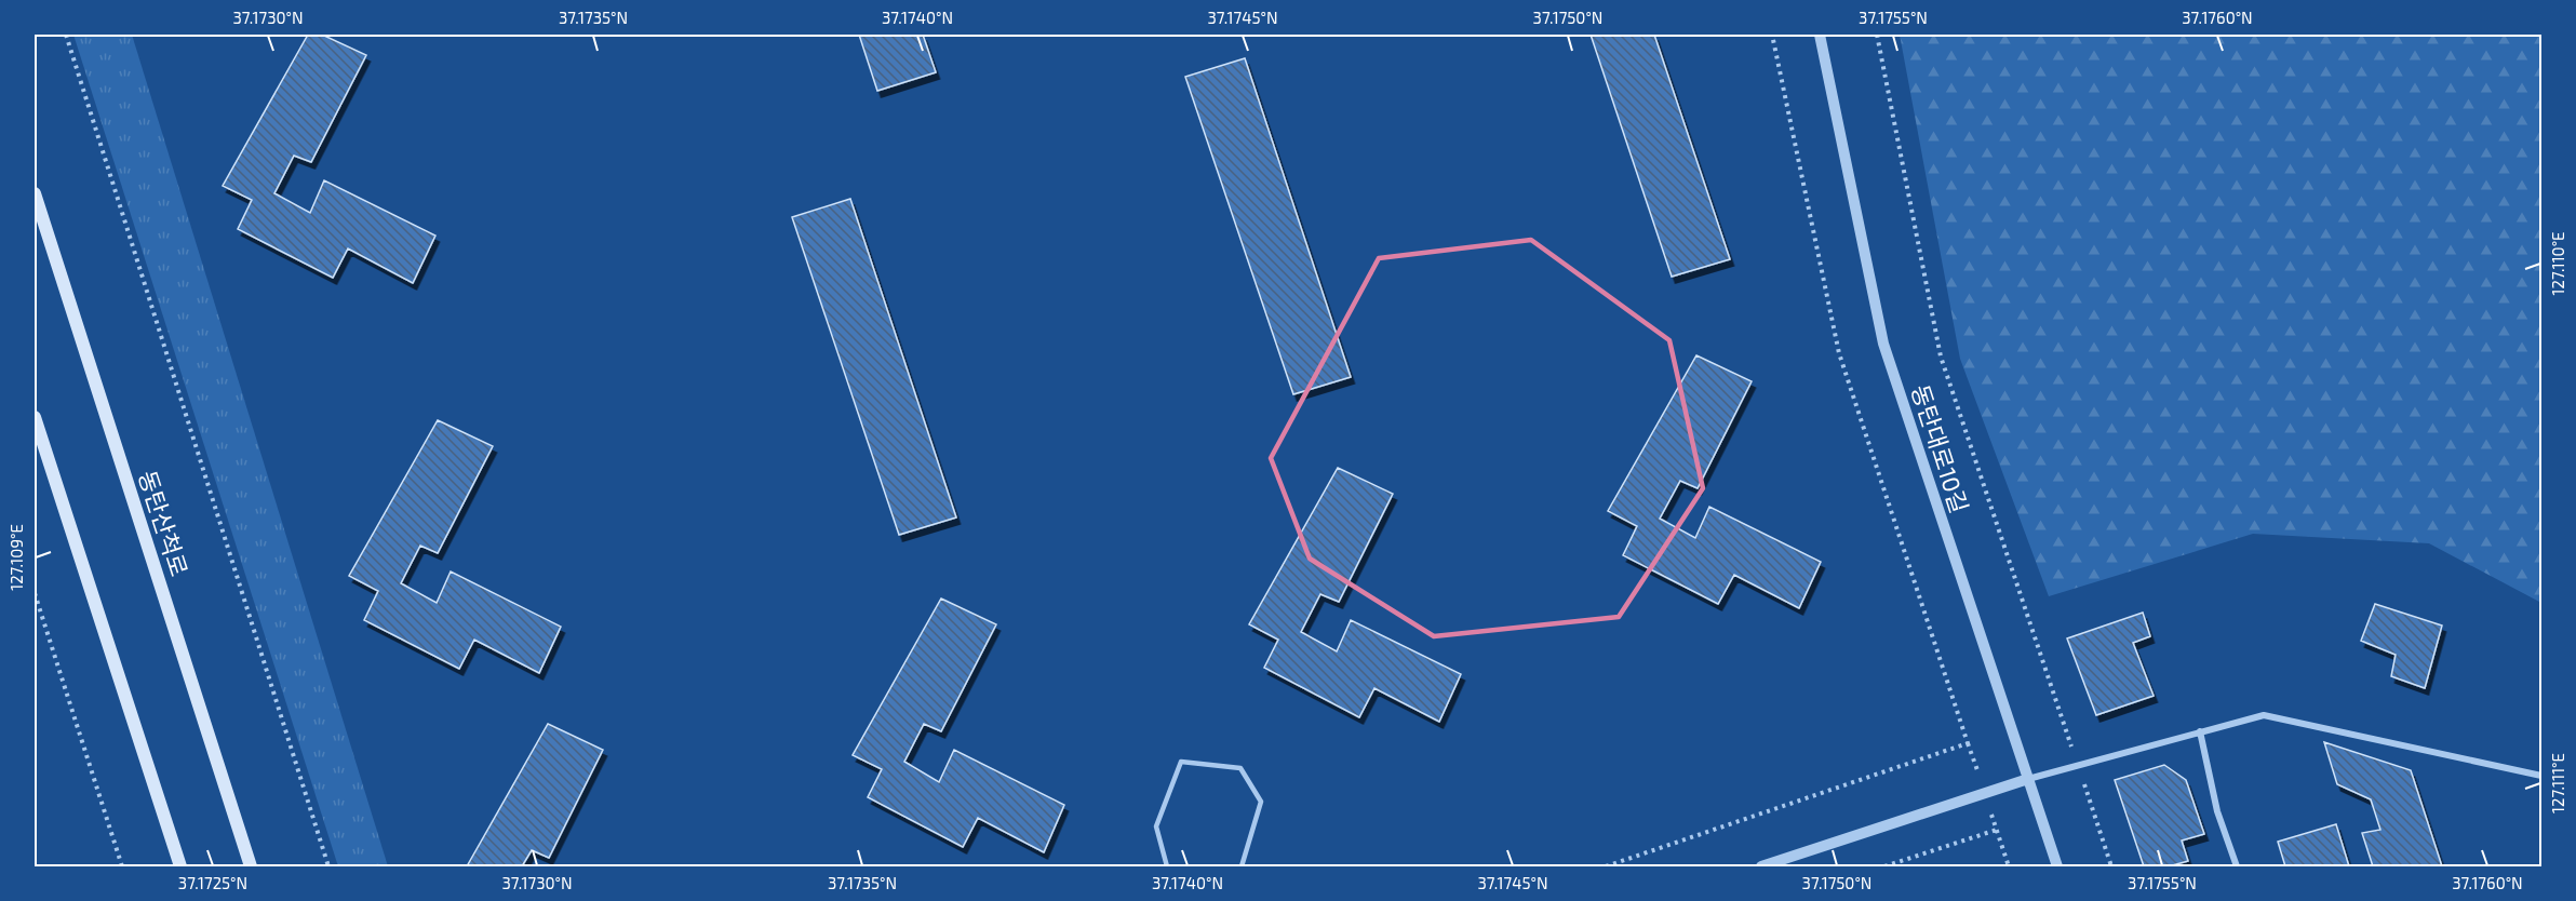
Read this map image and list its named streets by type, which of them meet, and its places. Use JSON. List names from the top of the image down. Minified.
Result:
{"streets":{"main road":["동탄산척로"],"street":["동탄대로10길"]},"coordinates":["37.1730°N","37.1735°N","37.1740°N","37.1745°N","37.1750°N","37.1755°N","37.1760°N","127.110°E","127.109°E","127.111°E","37.1725°N"]}
